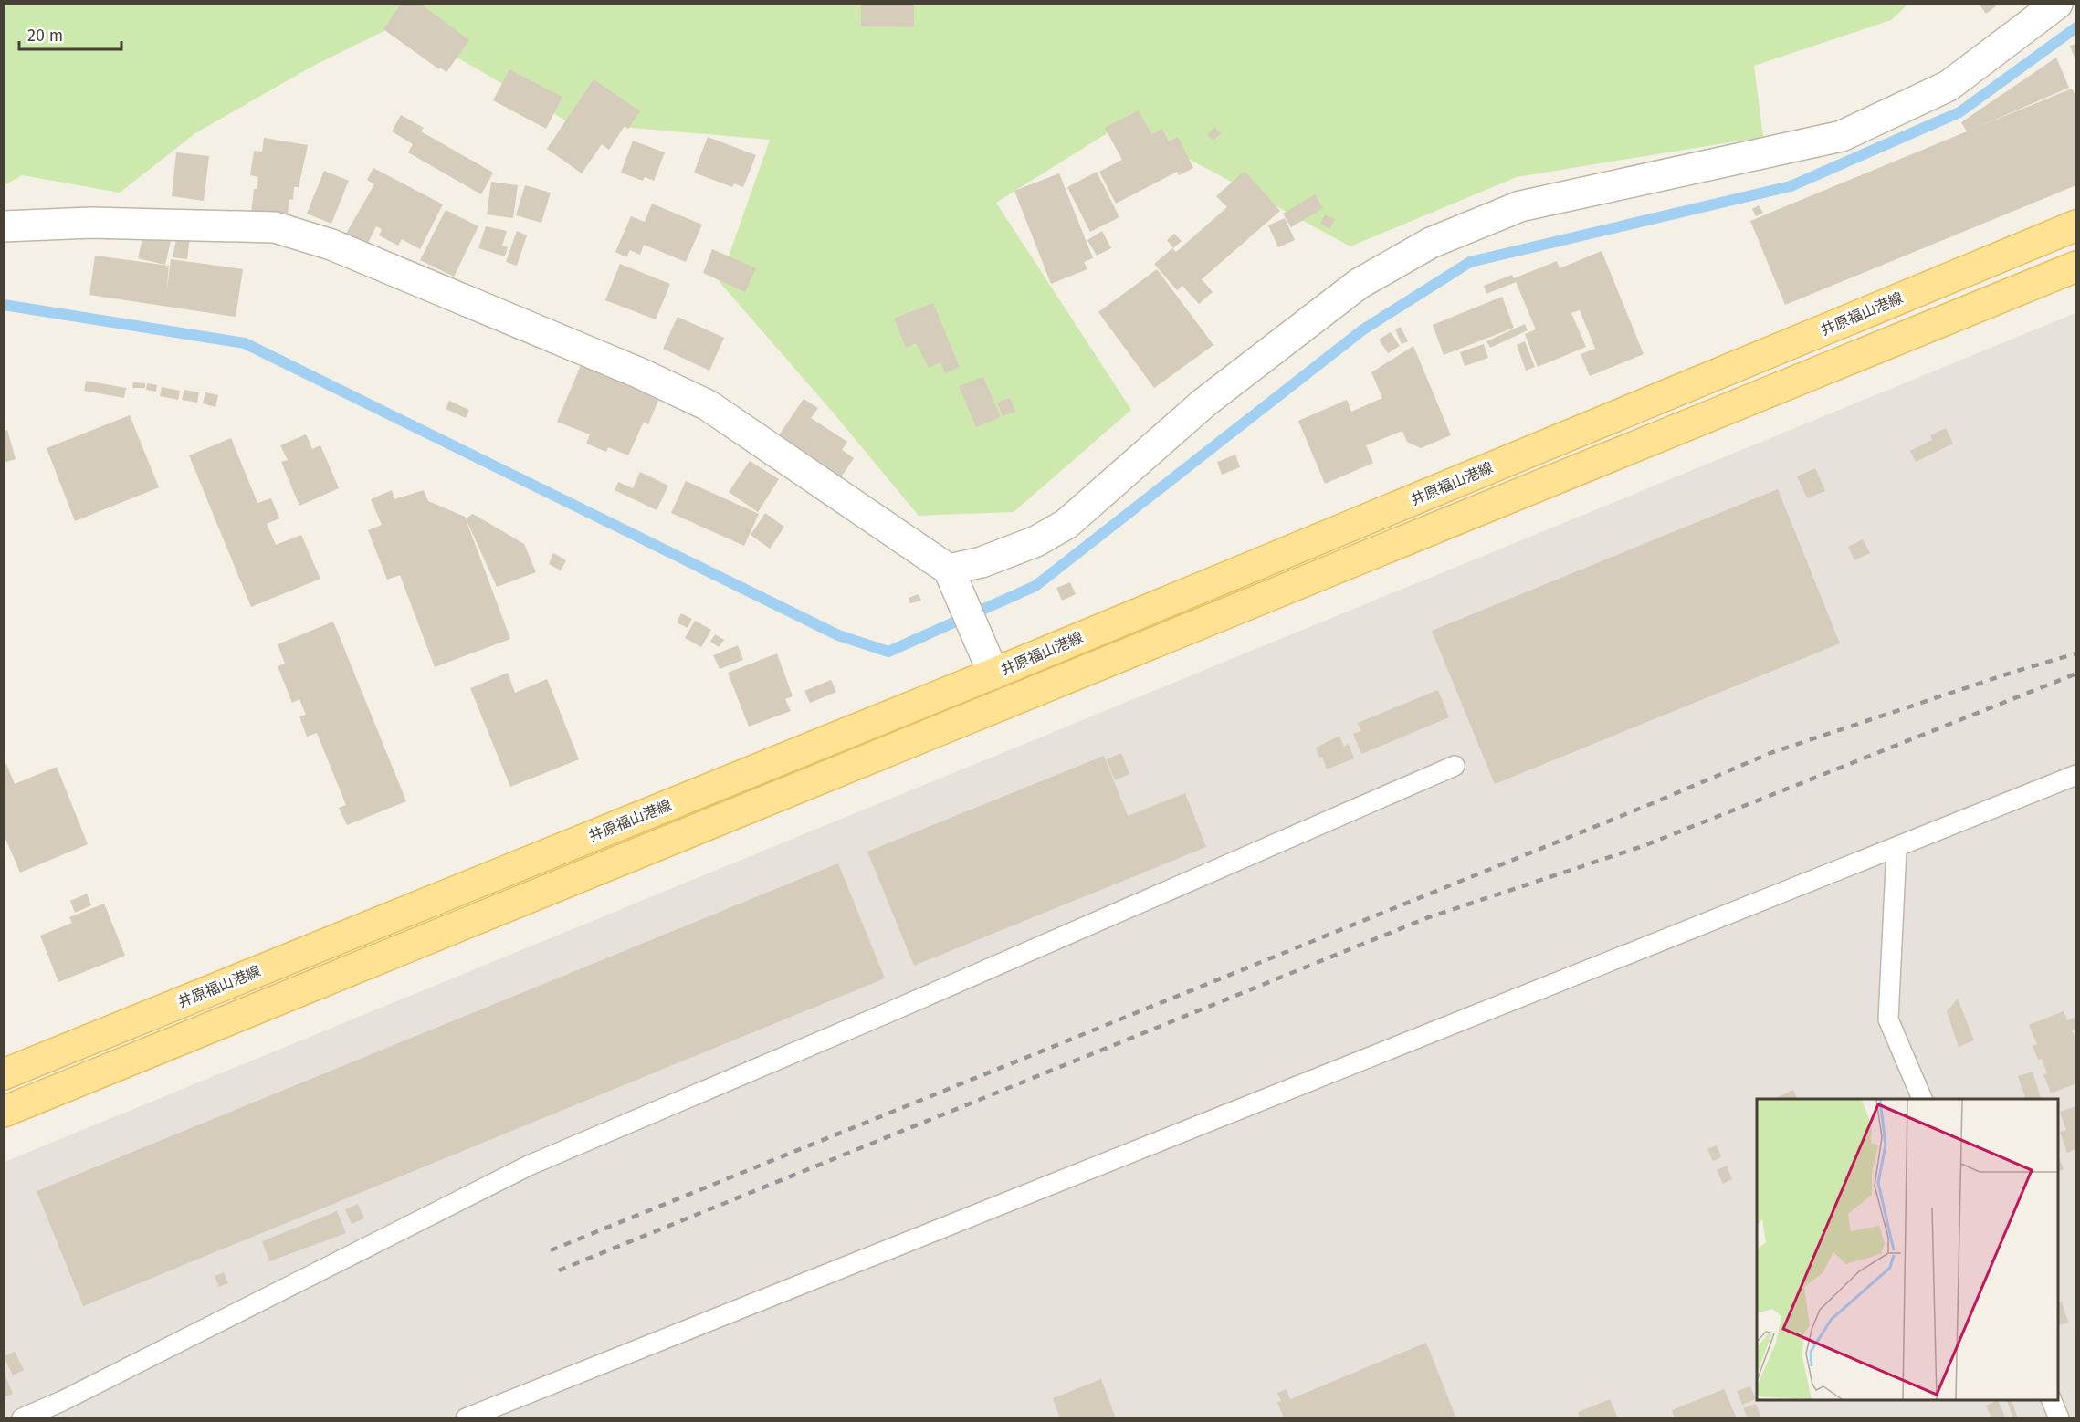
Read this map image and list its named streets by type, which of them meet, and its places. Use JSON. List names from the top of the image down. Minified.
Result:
{"streets":{"main road":["井原福山港線"]},"scale_bar":"20 m"}
